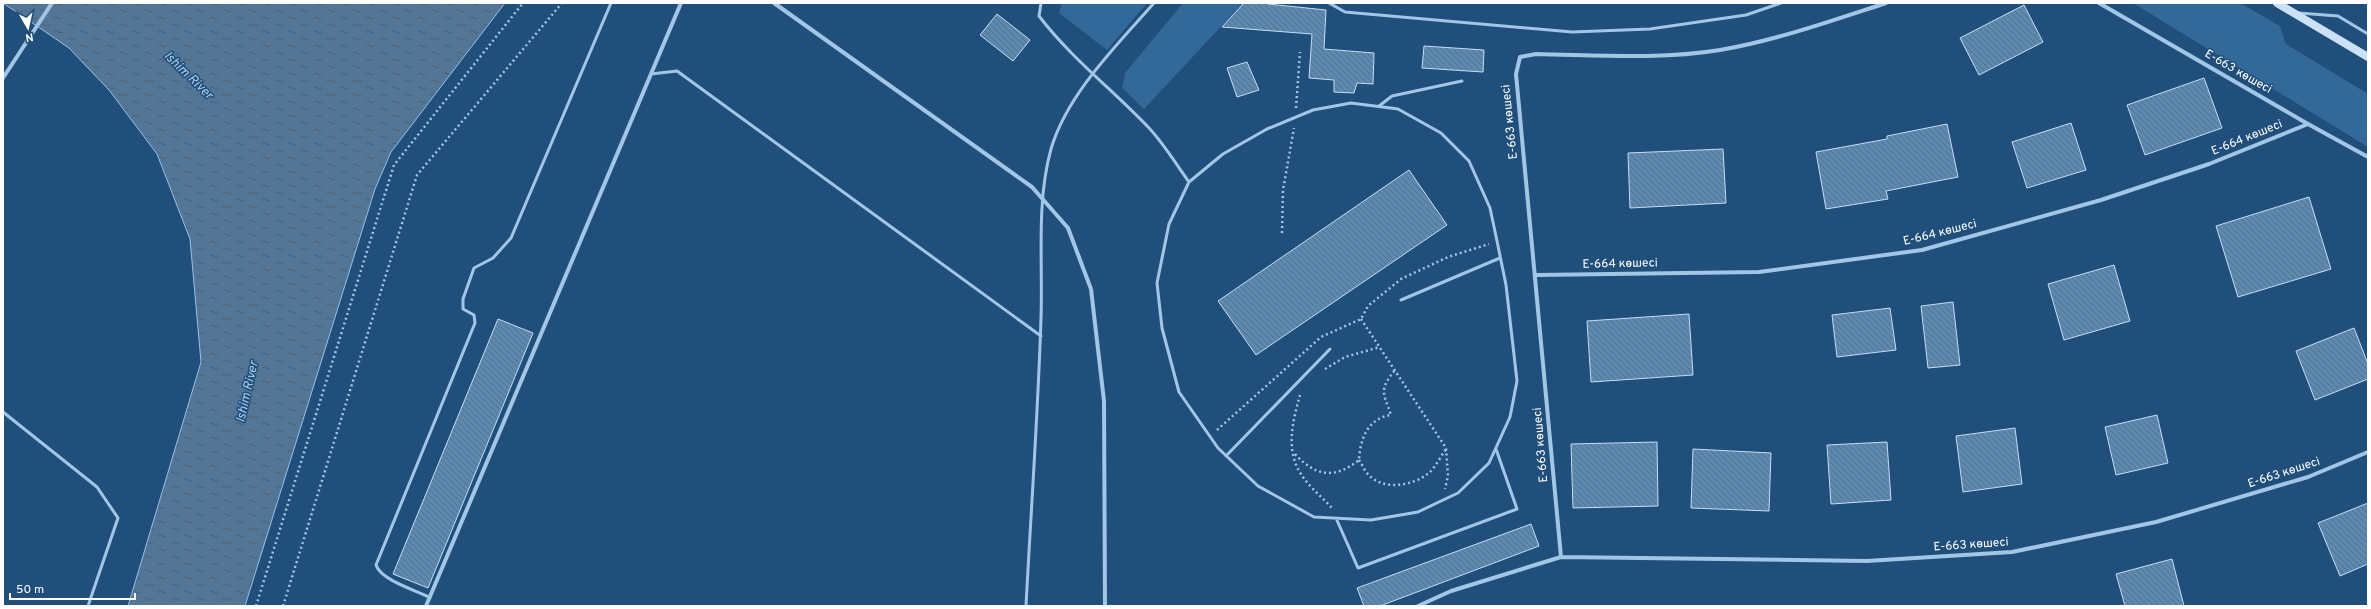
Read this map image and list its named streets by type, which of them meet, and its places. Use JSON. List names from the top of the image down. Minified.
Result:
{"streets":{"street":["Е-663 көшесі","Е-664 көшесі"]},"crossings":[["Е-663 көшесі","Е-664 көшесі"]],"water":["Ishim River"],"scale_bar":"50 m","north":"bottom"}
